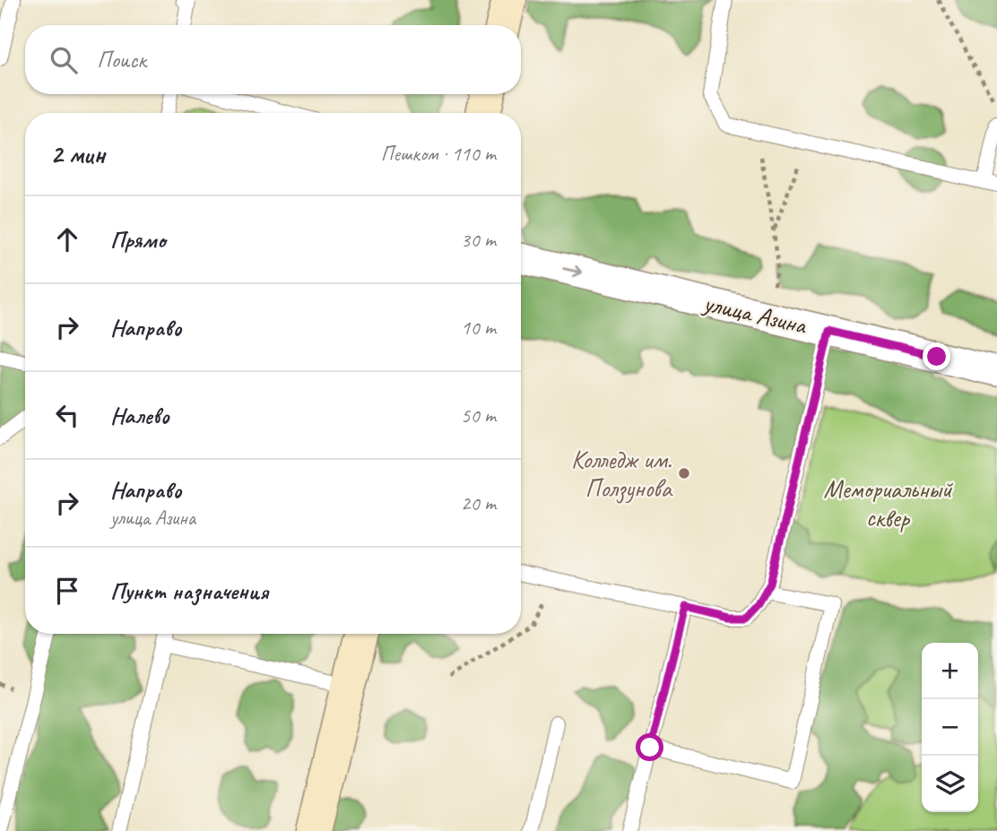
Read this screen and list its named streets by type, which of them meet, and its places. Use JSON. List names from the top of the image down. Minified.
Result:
{"streets":{"street":["улица Азина"]},"one_way":["улица Азина"],"parks":["Мемориальный сквер"],"places":["Колледж им. Ползунова"],"page":{"search":"Поиск","heading":["2 мин","Пешком · 110 m"],"list":[["Прямо","30 m"],["Направо","10 m"],["Налево","50 m"],["Направо","улица Азина","20 m"],"Пункт назначения"],"map_buttons":["+","−"]}}
